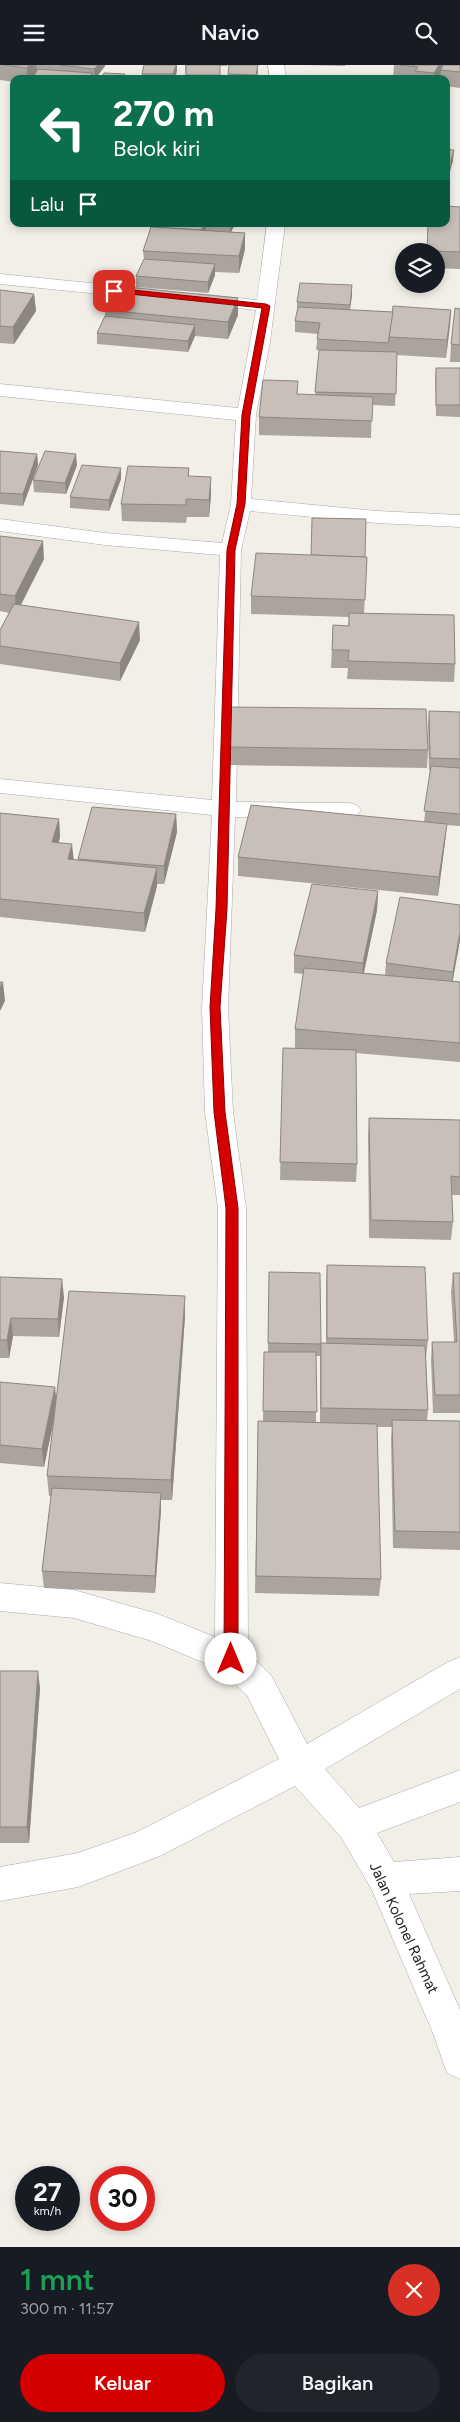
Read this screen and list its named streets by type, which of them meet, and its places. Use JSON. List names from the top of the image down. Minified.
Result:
{"streets":{"street":["Jalan Kolonel Rahmat"]},"page":{"header":"Navio","turn":["270 m","Belok kiri"],"then":"Lalu","speed":"27 km/h","limit":"30","heading":["1 mnt","300 m · 11:57"],"buttons":["Keluar","Bagikan"]}}
